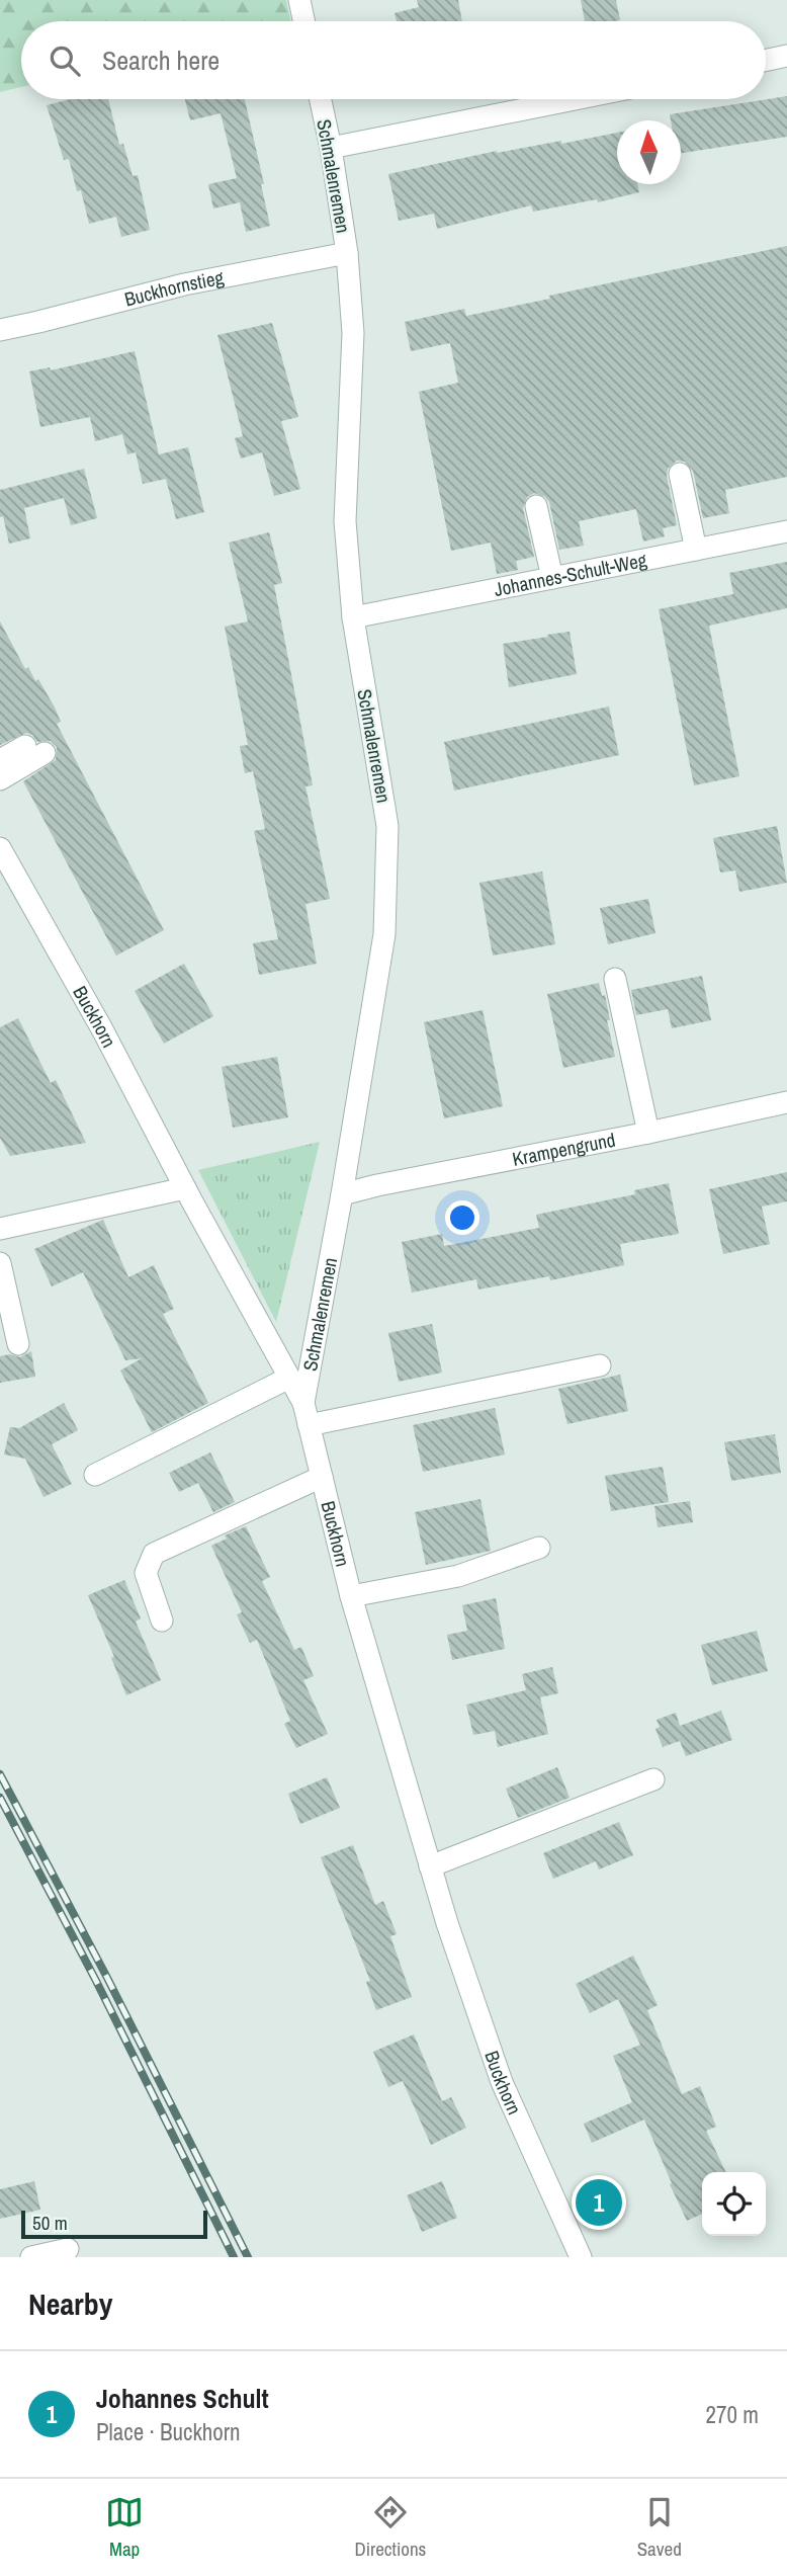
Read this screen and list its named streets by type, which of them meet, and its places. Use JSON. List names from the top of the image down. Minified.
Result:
{"streets":{"street":["Schmalenremen","Buckhornstieg","Johannes-Schult-Weg","Buckhorn","Krampengrund"]},"crossings":[["Schmalenremen","Buckhornstieg"],["Schmalenremen","Johannes-Schult-Weg"],["Schmalenremen","Buckhorn"],["Schmalenremen","Krampengrund"]],"scale_bar":"50 m","north":"top","page":{"search":"Search here","pins":"1","scale":"50 m","heading":"Nearby","list":[{"mark":"1","name":"Johannes Schult","note":"Place · Buckhorn","value":"270 m"}],"nav":["Map","Directions","Saved"]}}
